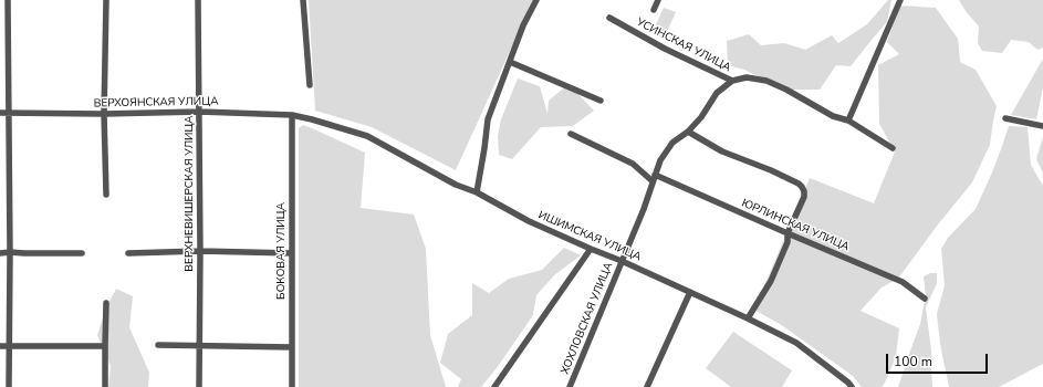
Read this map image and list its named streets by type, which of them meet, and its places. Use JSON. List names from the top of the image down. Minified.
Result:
{"streets":{"street":["УСИНСКАЯ УЛИЦА","ВЕРХОЯНСКАЯ УЛИЦА","ВЕРХНЕВИШЕРСКАЯ УЛИЦА","ЮРЛИНСКАЯ УЛИЦА","ИШИМСКАЯ УЛИЦА","БОКОВАЯ УЛИЦА","ХОХЛОВСКАЯ УЛИЦА"]},"crossings":[["УСИНСКАЯ УЛИЦА","ХОХЛОВСКАЯ УЛИЦА"],["ВЕРХОЯНСКАЯ УЛИЦА","ВЕРХНЕВИШЕРСКАЯ УЛИЦА"],["ВЕРХОЯНСКАЯ УЛИЦА","ИШИМСКАЯ УЛИЦА"],["ВЕРХОЯНСКАЯ УЛИЦА","БОКОВАЯ УЛИЦА"],["ЮРЛИНСКАЯ УЛИЦА","ХОХЛОВСКАЯ УЛИЦА"],["ИШИМСКАЯ УЛИЦА","ХОХЛОВСКАЯ УЛИЦА"]],"scale_bar":"100 m"}
